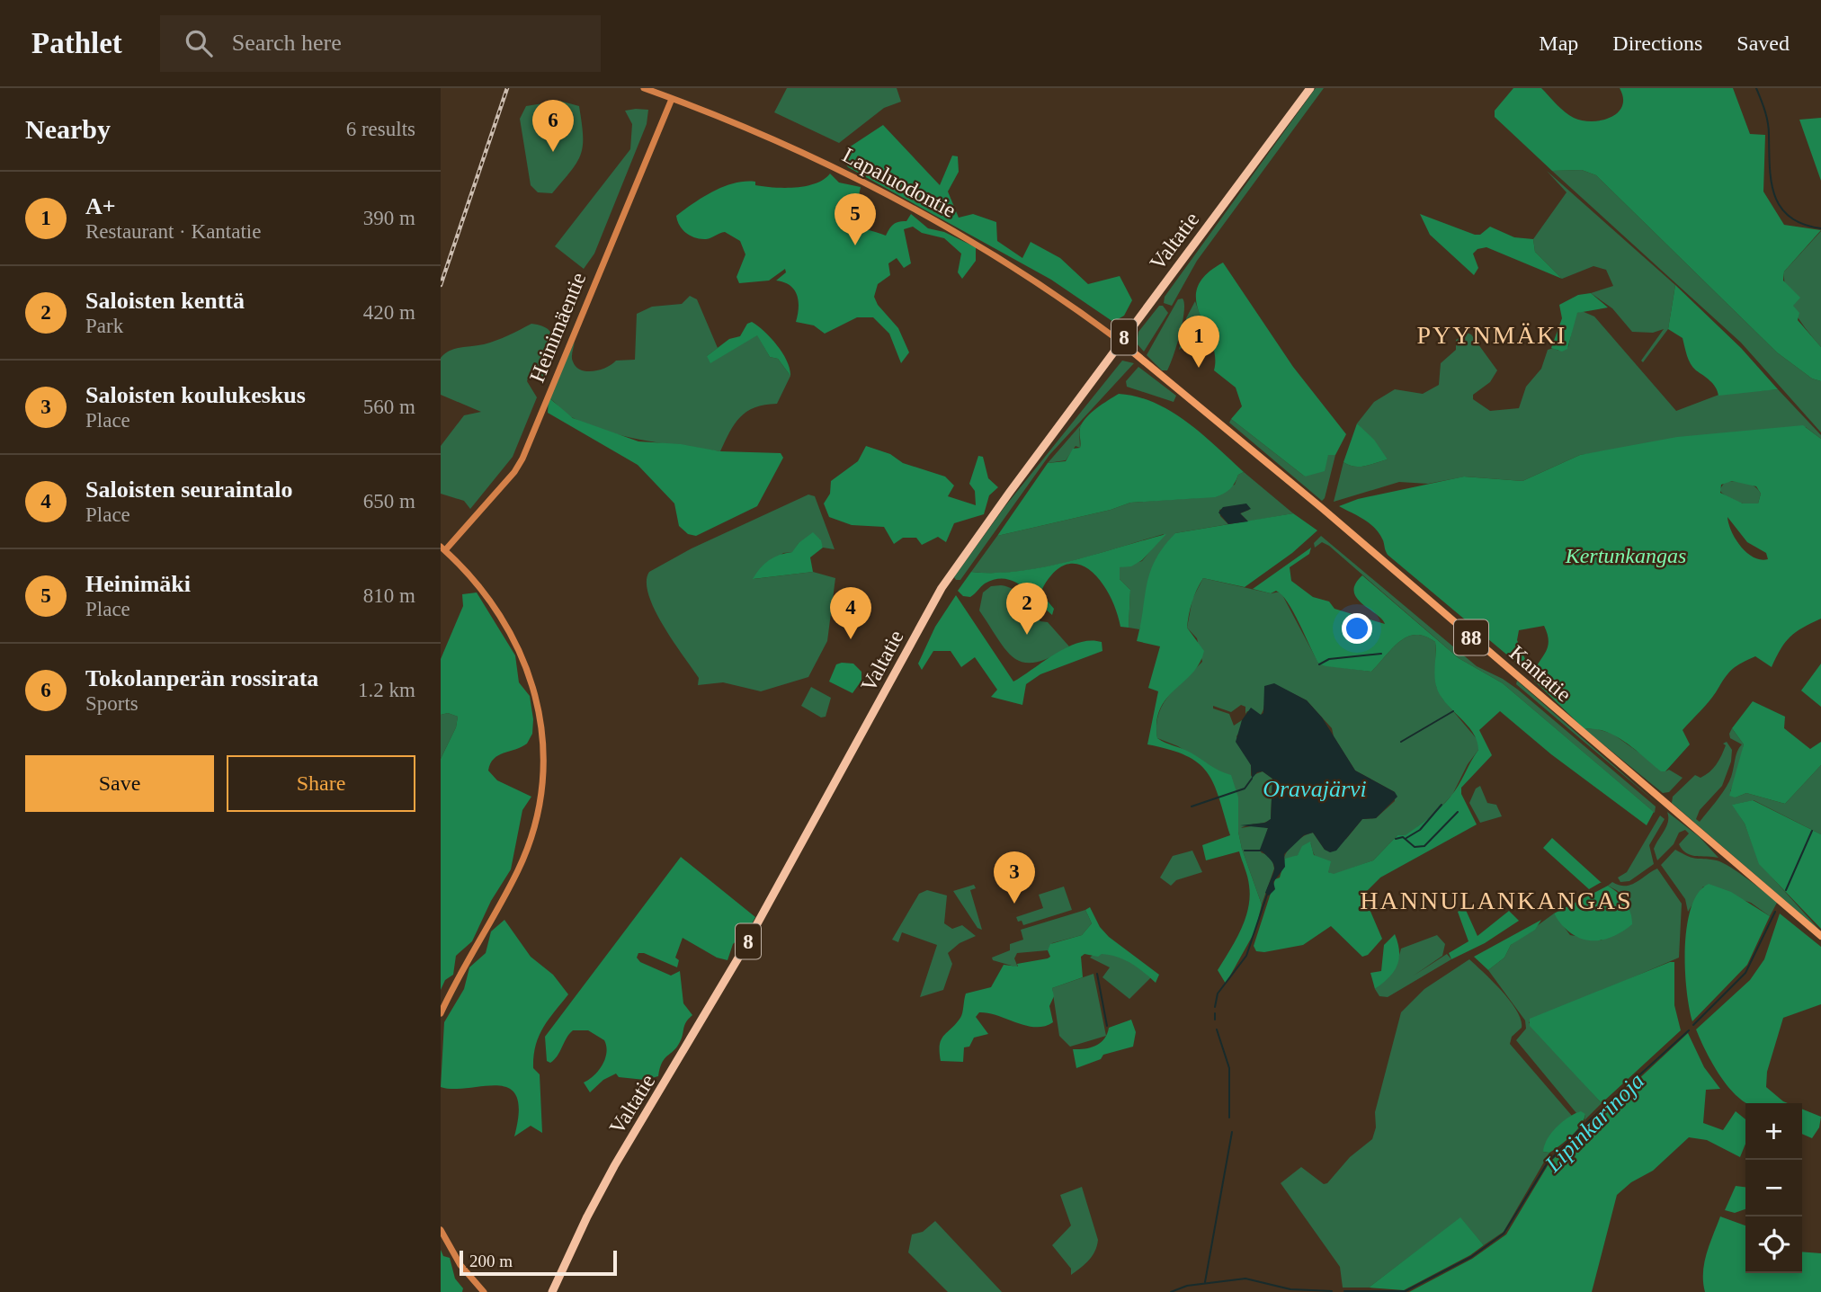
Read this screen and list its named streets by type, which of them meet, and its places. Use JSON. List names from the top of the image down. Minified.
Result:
{"streets":{"highway":["Valtatie","8"],"main road":["88","Kantatie"],"street":["Lapaluodontie","Heinimäentie"]},"crossings":[["Lapaluodontie","Valtatie"],["Lapaluodontie","Heinimäentie"],["Lapaluodontie","Kantatie"],["Valtatie","Kantatie"]],"districts":["PYYNMÄKI","HANNULANKANGAS"],"water":["Oravajärvi","Lipinkarinoja"],"parks":["Kertunkangas"],"scale_bar":"200 m","page":{"header":"Pathlet","search":"Search here","nav":["Map","Directions","Saved"],"heading":["Nearby","6 results"],"pins":["6","5","1","2","4","3"],"list":[{"mark":"1","name":"A+","note":"Restaurant · Kantatie","value":"390 m"},{"mark":"2","name":"Saloisten kenttä","note":"Park","value":"420 m"},{"mark":"3","name":"Saloisten koulukeskus","note":"Place","value":"560 m"},{"mark":"4","name":"Saloisten seuraintalo","note":"Place","value":"650 m"},{"mark":"5","name":"Heinimäki","note":"Place","value":"810 m"},{"mark":"6","name":"Tokolanperän rossirata","note":"Sports","value":"1.2 km"}],"buttons":["Save","Share"],"map_buttons":["+","−"],"scale":"200 m"}}
